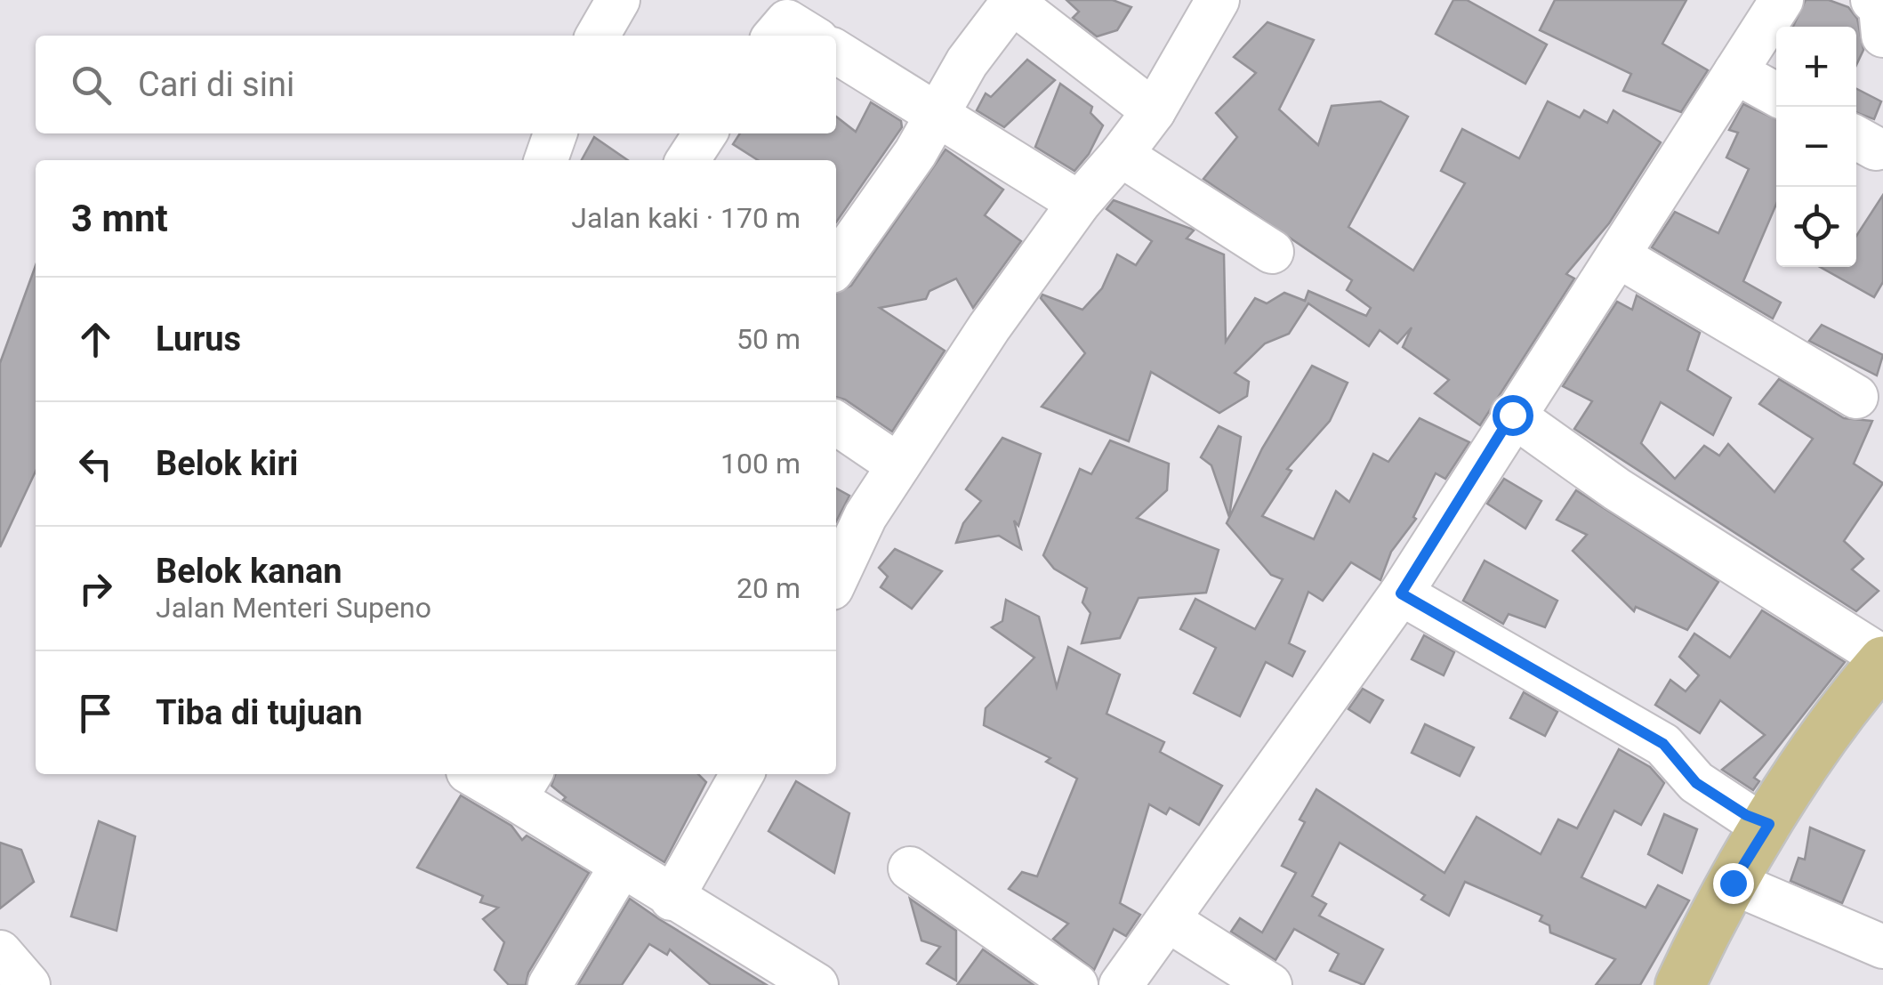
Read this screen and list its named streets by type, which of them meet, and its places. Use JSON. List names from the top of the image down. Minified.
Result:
{"page":{"map_buttons":["+","−"],"search":"Cari di sini","heading":["3 mnt","Jalan kaki · 170 m"],"list":[["Lurus","50 m"],["Belok kiri","100 m"],["Belok kanan","Jalan Menteri Supeno","20 m"],"Tiba di tujuan"]}}
